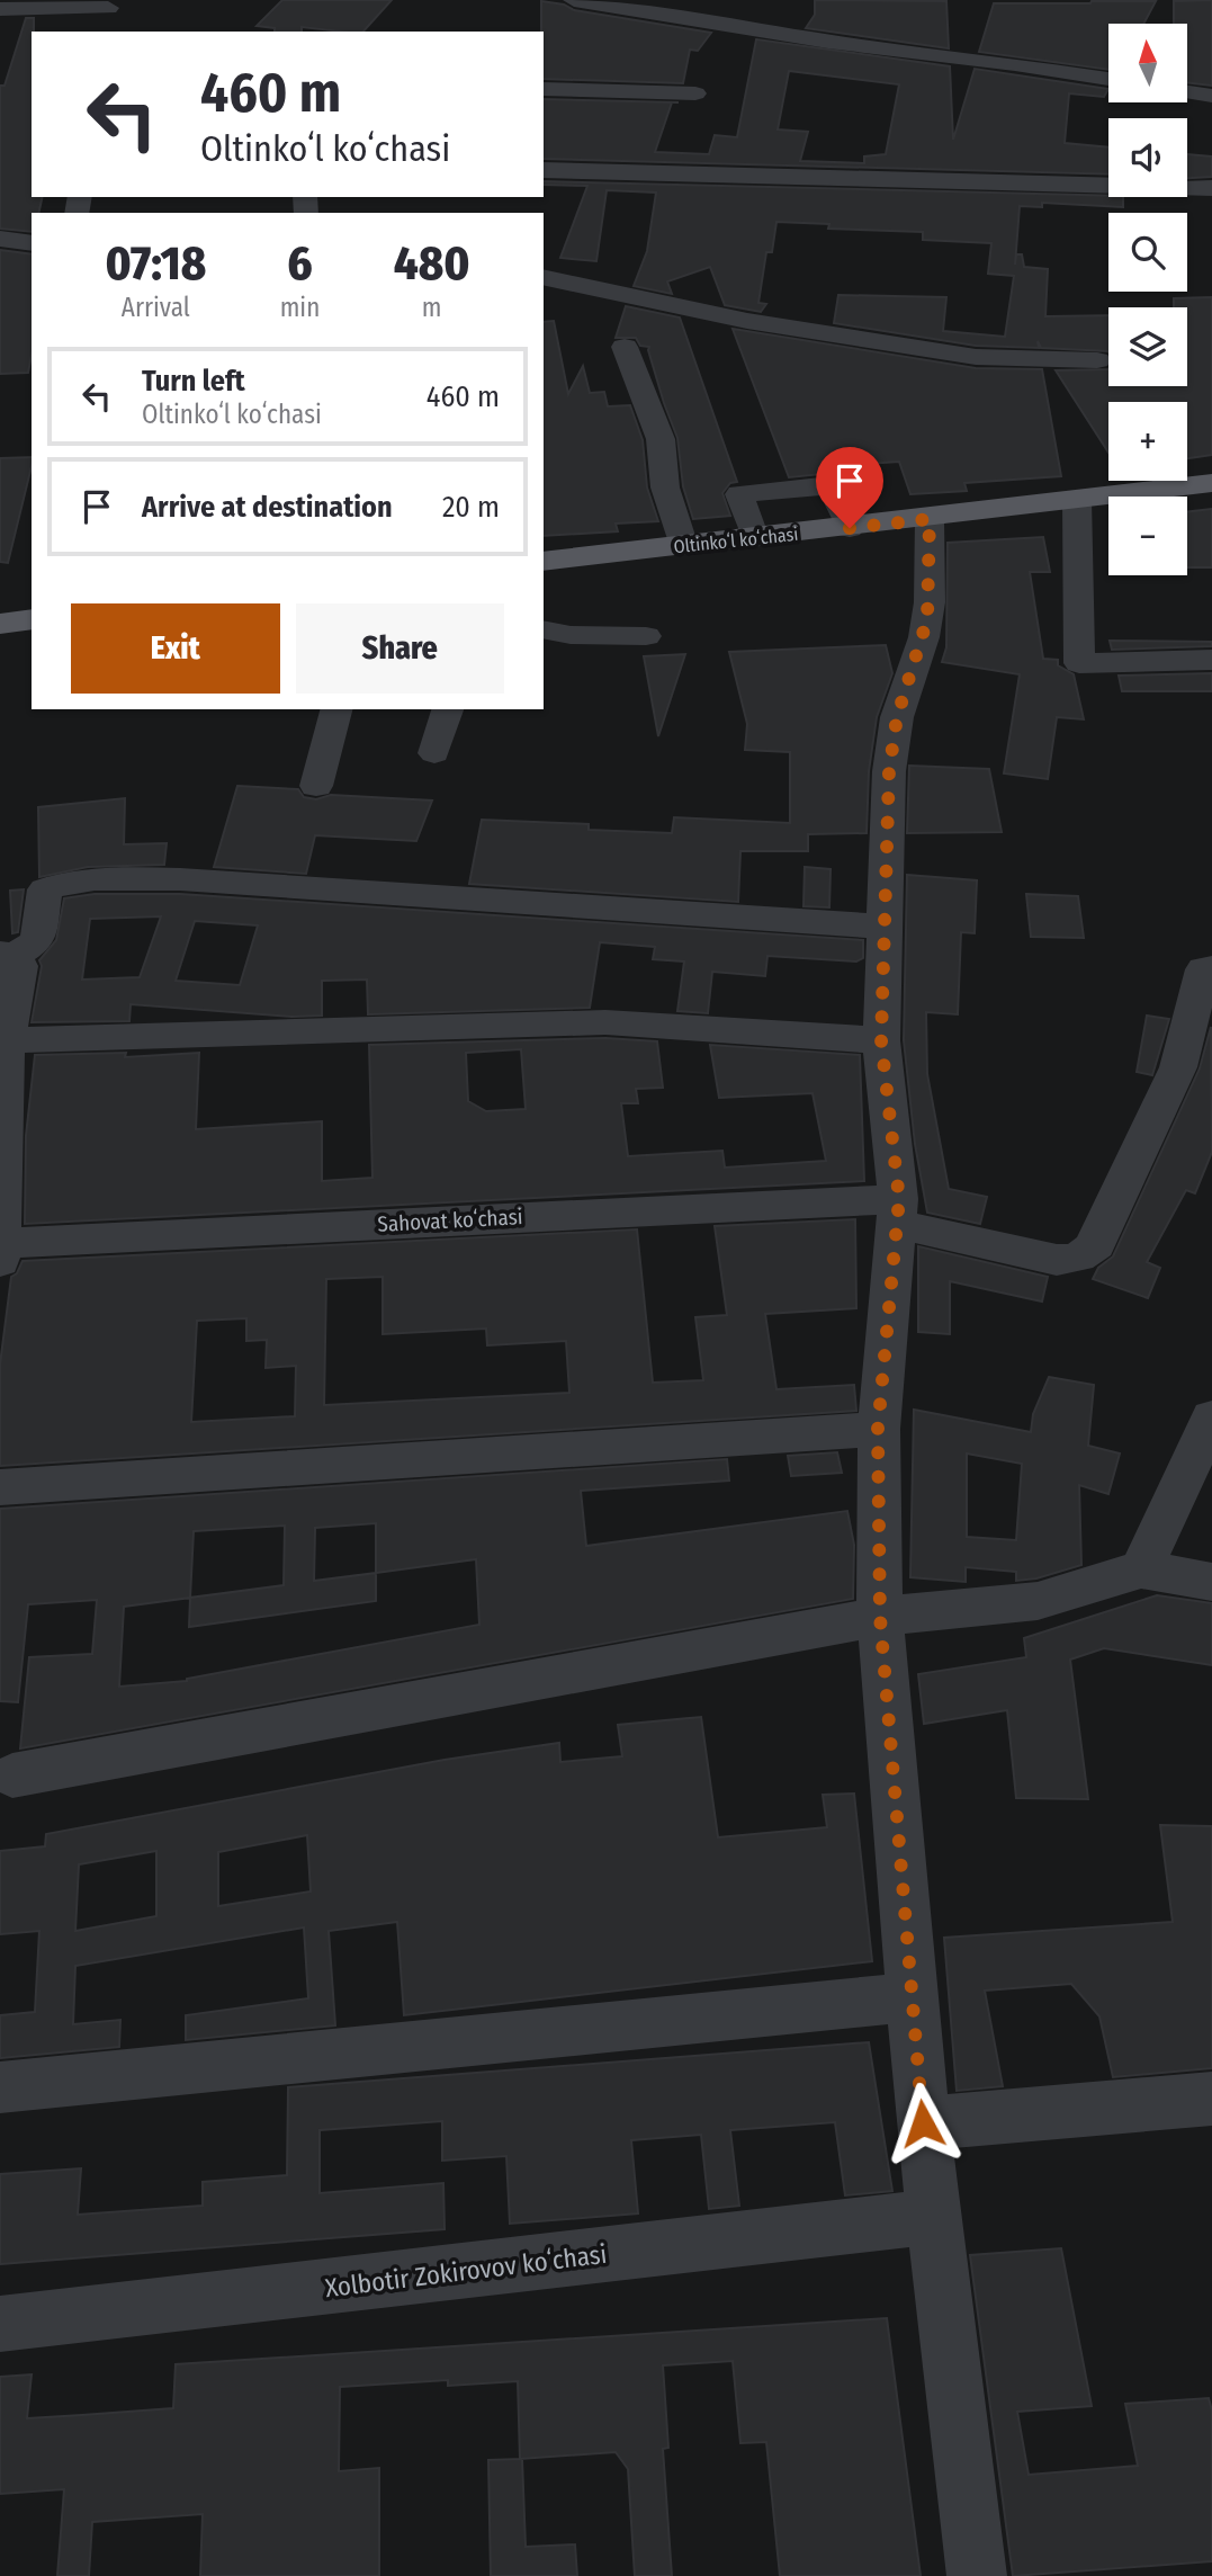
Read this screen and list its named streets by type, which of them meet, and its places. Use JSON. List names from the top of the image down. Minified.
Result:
{"streets":{"main road":["Oltinkoʻl koʻchasi"],"street":["Sahovat koʻchasi","Xolbotir Zokirovov koʻchasi"]},"north":"top","page":{"map_buttons":["+","−"],"turn":["460 m","Oltinkoʻl koʻchasi"],"eta":["07:18","Arrival","6","min","480","m"],"list":[{"name":"Turn left","note":"Oltinkoʻl koʻchasi","value":"460 m"},{"name":"Arrive at destination","value":"20 m"}],"buttons":["Exit","Share"]}}
